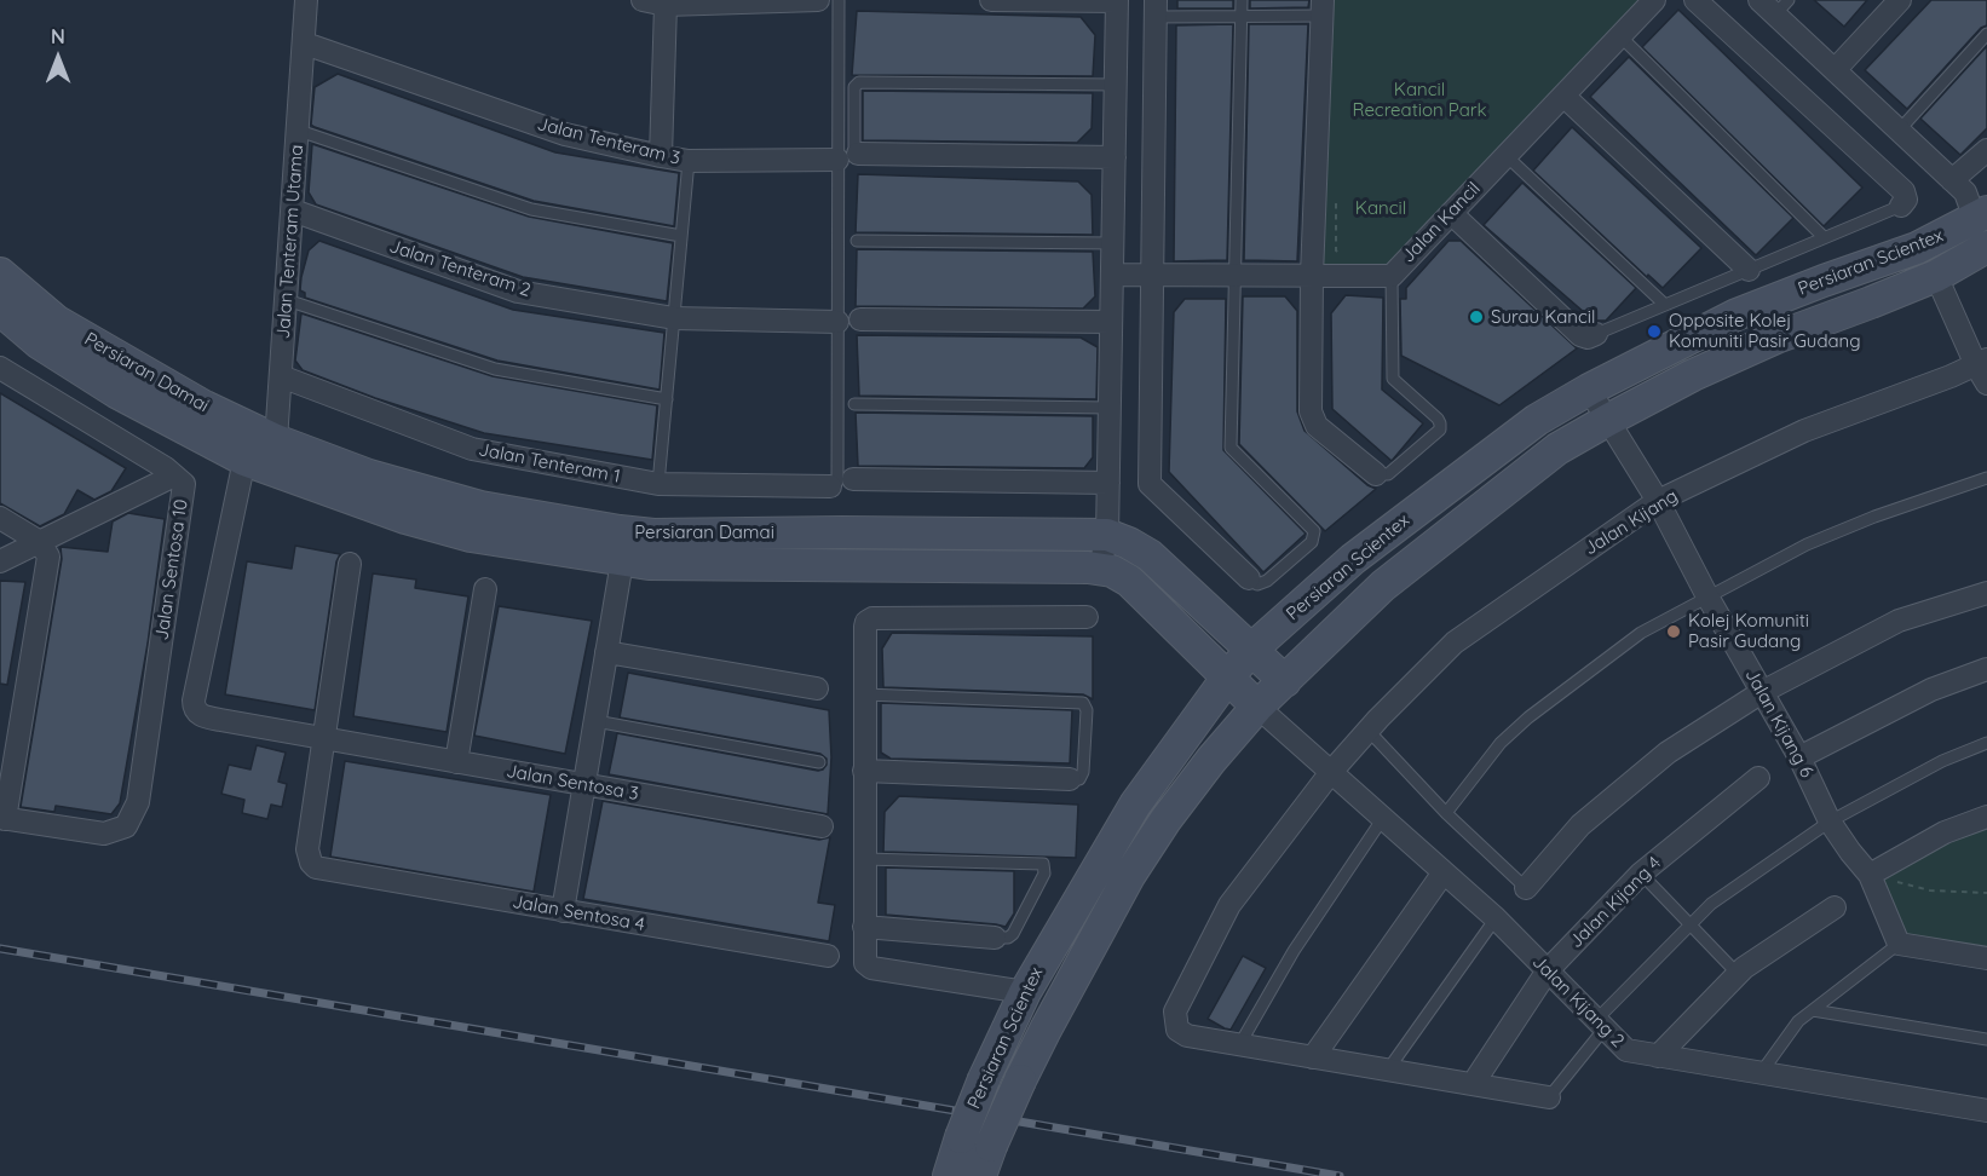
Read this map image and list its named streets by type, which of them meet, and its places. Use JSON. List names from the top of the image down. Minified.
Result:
{"streets":{"main road":["Persiaran Scientex","Persiaran Damai"],"street":["Jalan Tenteram 3","Jalan Kancil","Jalan Tenteram Utama","Jalan Tenteram 2","Jalan Tenteram 1","Jalan Kijang","Jalan Sentosa 10","Jalan Kijang 6","Jalan Sentosa 3","Jalan Kijang 4","Jalan Sentosa 4","Jalan Kijang 2"]},"crossings":[["Jalan Tenteram 3","Jalan Tenteram Utama"],["Jalan Tenteram Utama","Jalan Tenteram 2"],["Jalan Tenteram Utama","Persiaran Damai"],["Jalan Tenteram Utama","Jalan Tenteram 1"],["Persiaran Scientex","Persiaran Damai"],["Persiaran Scientex","Jalan Kijang 6"],["Persiaran Scientex","Jalan Kijang 2"],["Persiaran Damai","Jalan Sentosa 3"],["Persiaran Damai","Jalan Kijang 2"],["Jalan Kijang","Jalan Kijang 6"],["Jalan Kijang","Jalan Kijang 2"],["Jalan Sentosa 3","Jalan Sentosa 4"],["Jalan Kijang 4","Jalan Kijang 2"]],"parks":["Kancil Recreation Park","Kancil"],"places":["Surau Kancil","Opposite Kolej Komuniti Pasir Gudang","Kolej Komuniti Pasir Gudang"],"north":"top"}
